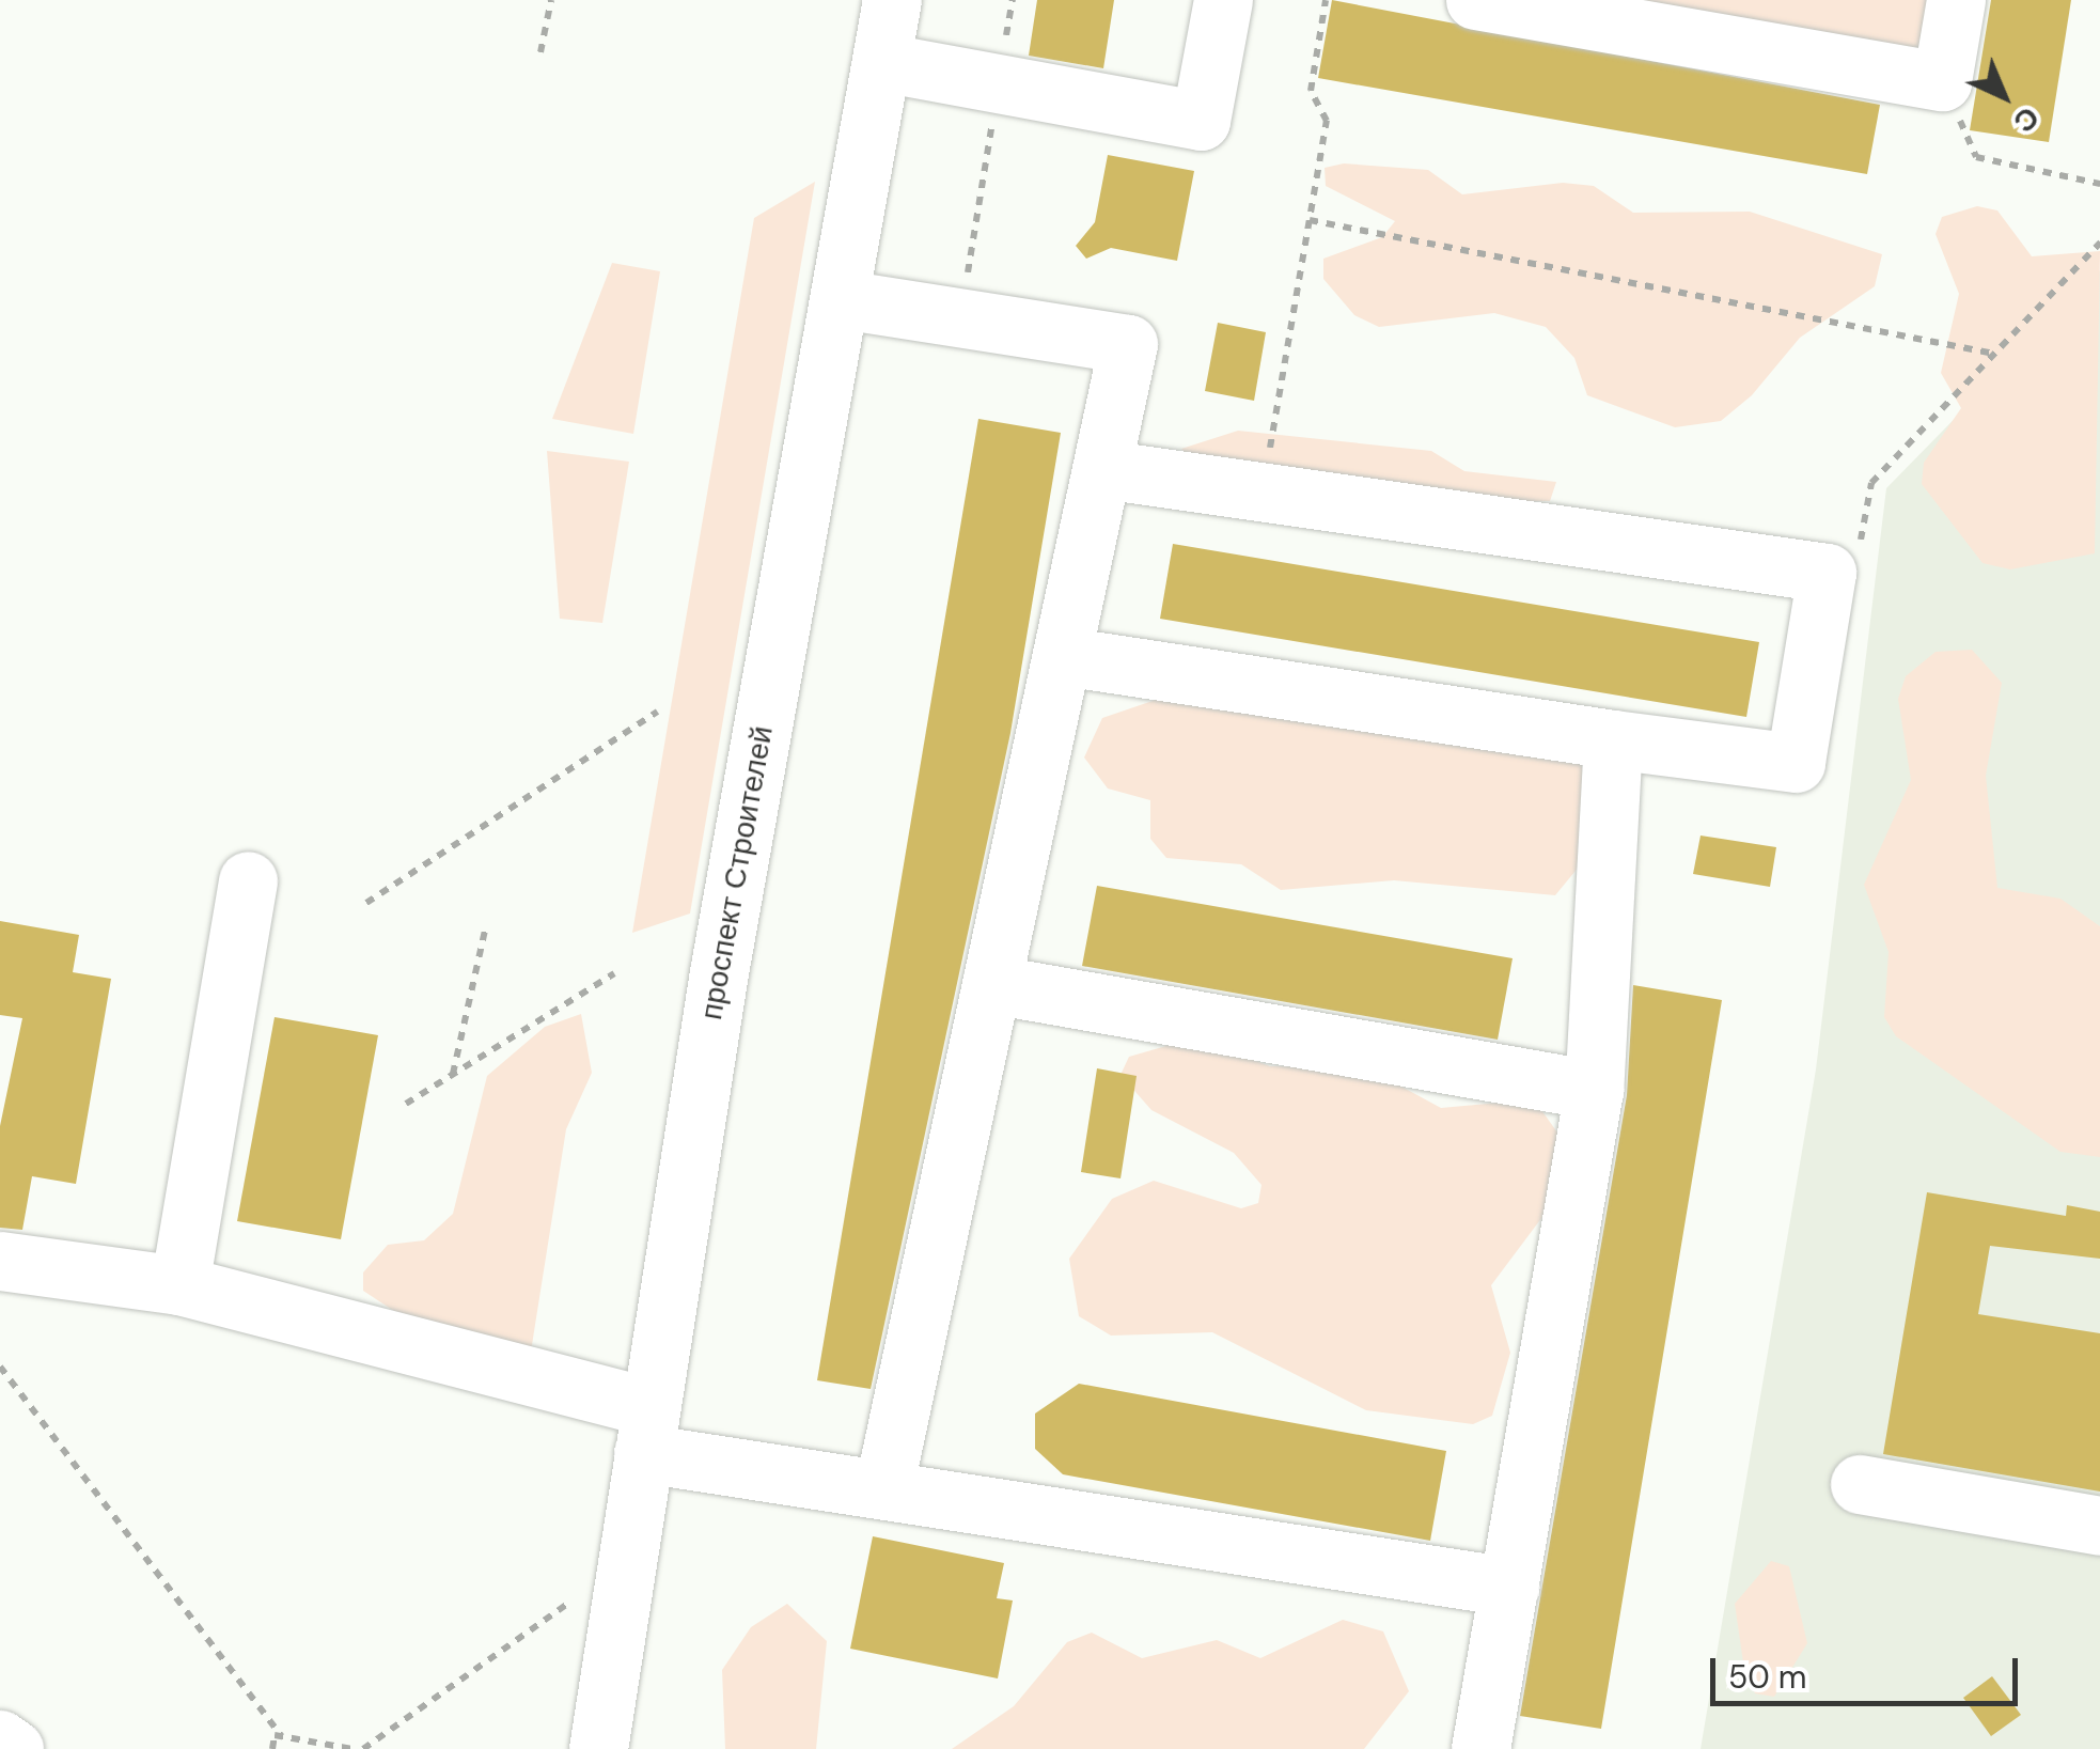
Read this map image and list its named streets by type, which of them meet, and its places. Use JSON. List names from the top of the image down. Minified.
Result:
{"streets":{"street":["проспект Строителей"]},"scale_bar":"50 m","north":"bottom right"}
